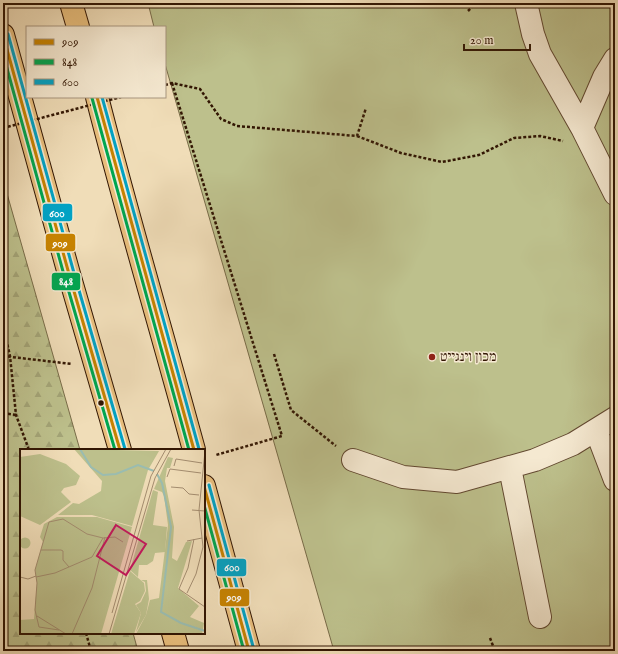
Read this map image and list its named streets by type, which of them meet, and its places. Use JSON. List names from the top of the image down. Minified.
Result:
{"places":["מכון וינגייט"],"lines":["transit line 600","transit line 909","transit line 848"],"legend":["909","848","600"],"scale_bar":"20 m"}
